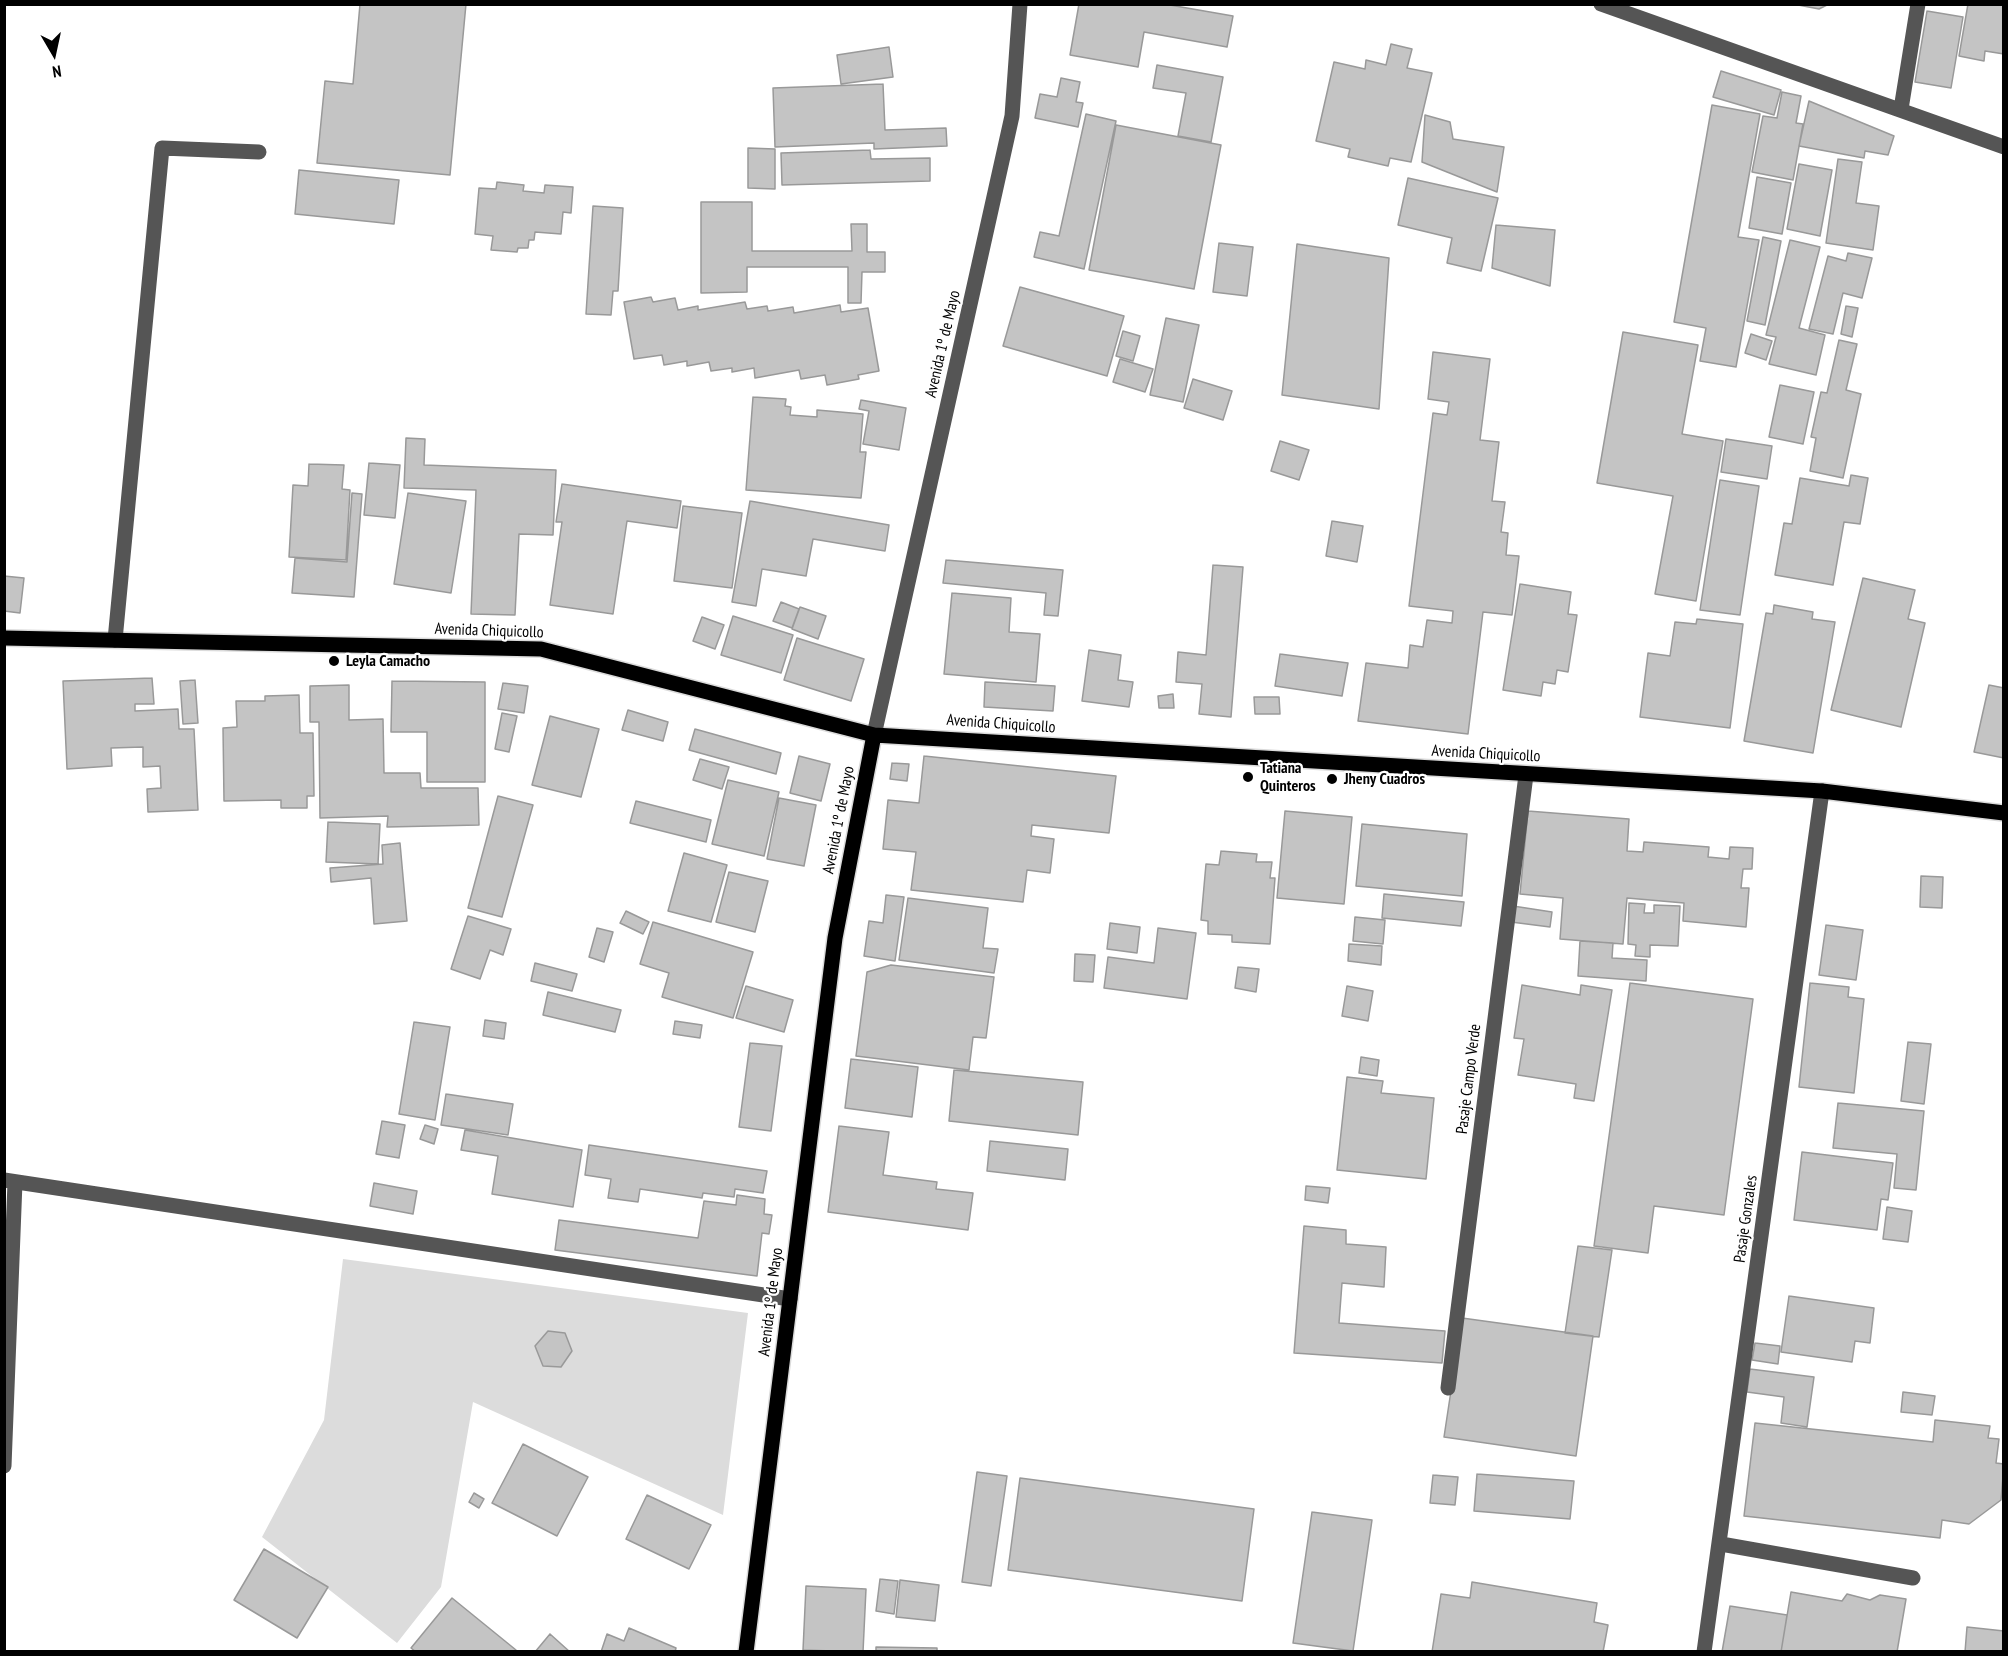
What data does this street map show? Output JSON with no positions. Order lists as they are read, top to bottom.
{
  "streets": {
    "main road": ["Avenida 1º de Mayo", "Avenida Chiquicollo"],
    "street": ["Pasaje Campo Verde", "Pasaje Gonzales"]
  },
  "crossings": [
    ["Avenida 1º de Mayo", "Avenida Chiquicollo"],
    ["Avenida Chiquicollo", "Pasaje Campo Verde"],
    ["Avenida Chiquicollo", "Pasaje Gonzales"]
  ],
  "places": ["Leyla Camacho", "Tatiana Quinteros", "Jheny Cuadros"],
  "north": "bottom"
}
